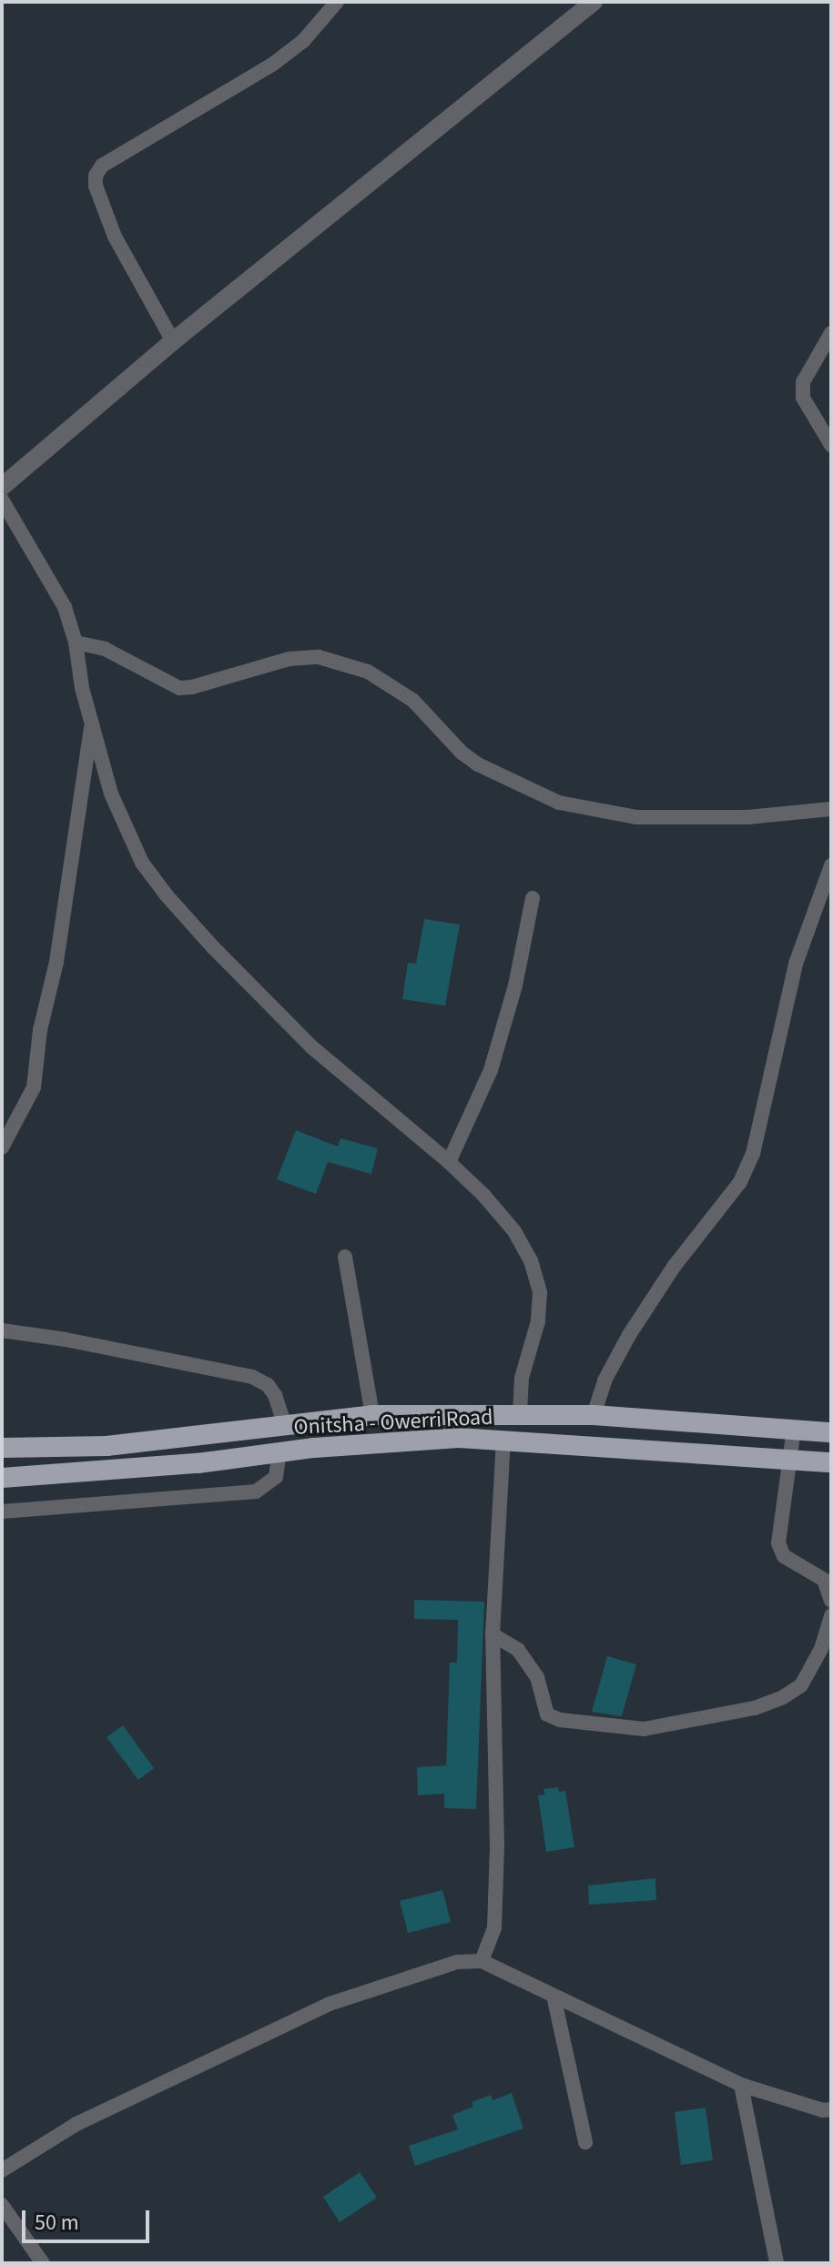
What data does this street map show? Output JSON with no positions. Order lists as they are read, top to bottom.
{
  "streets": {
    "highway": ["Onitsha - Owerri Road"]
  },
  "scale_bar": "50 m"
}
